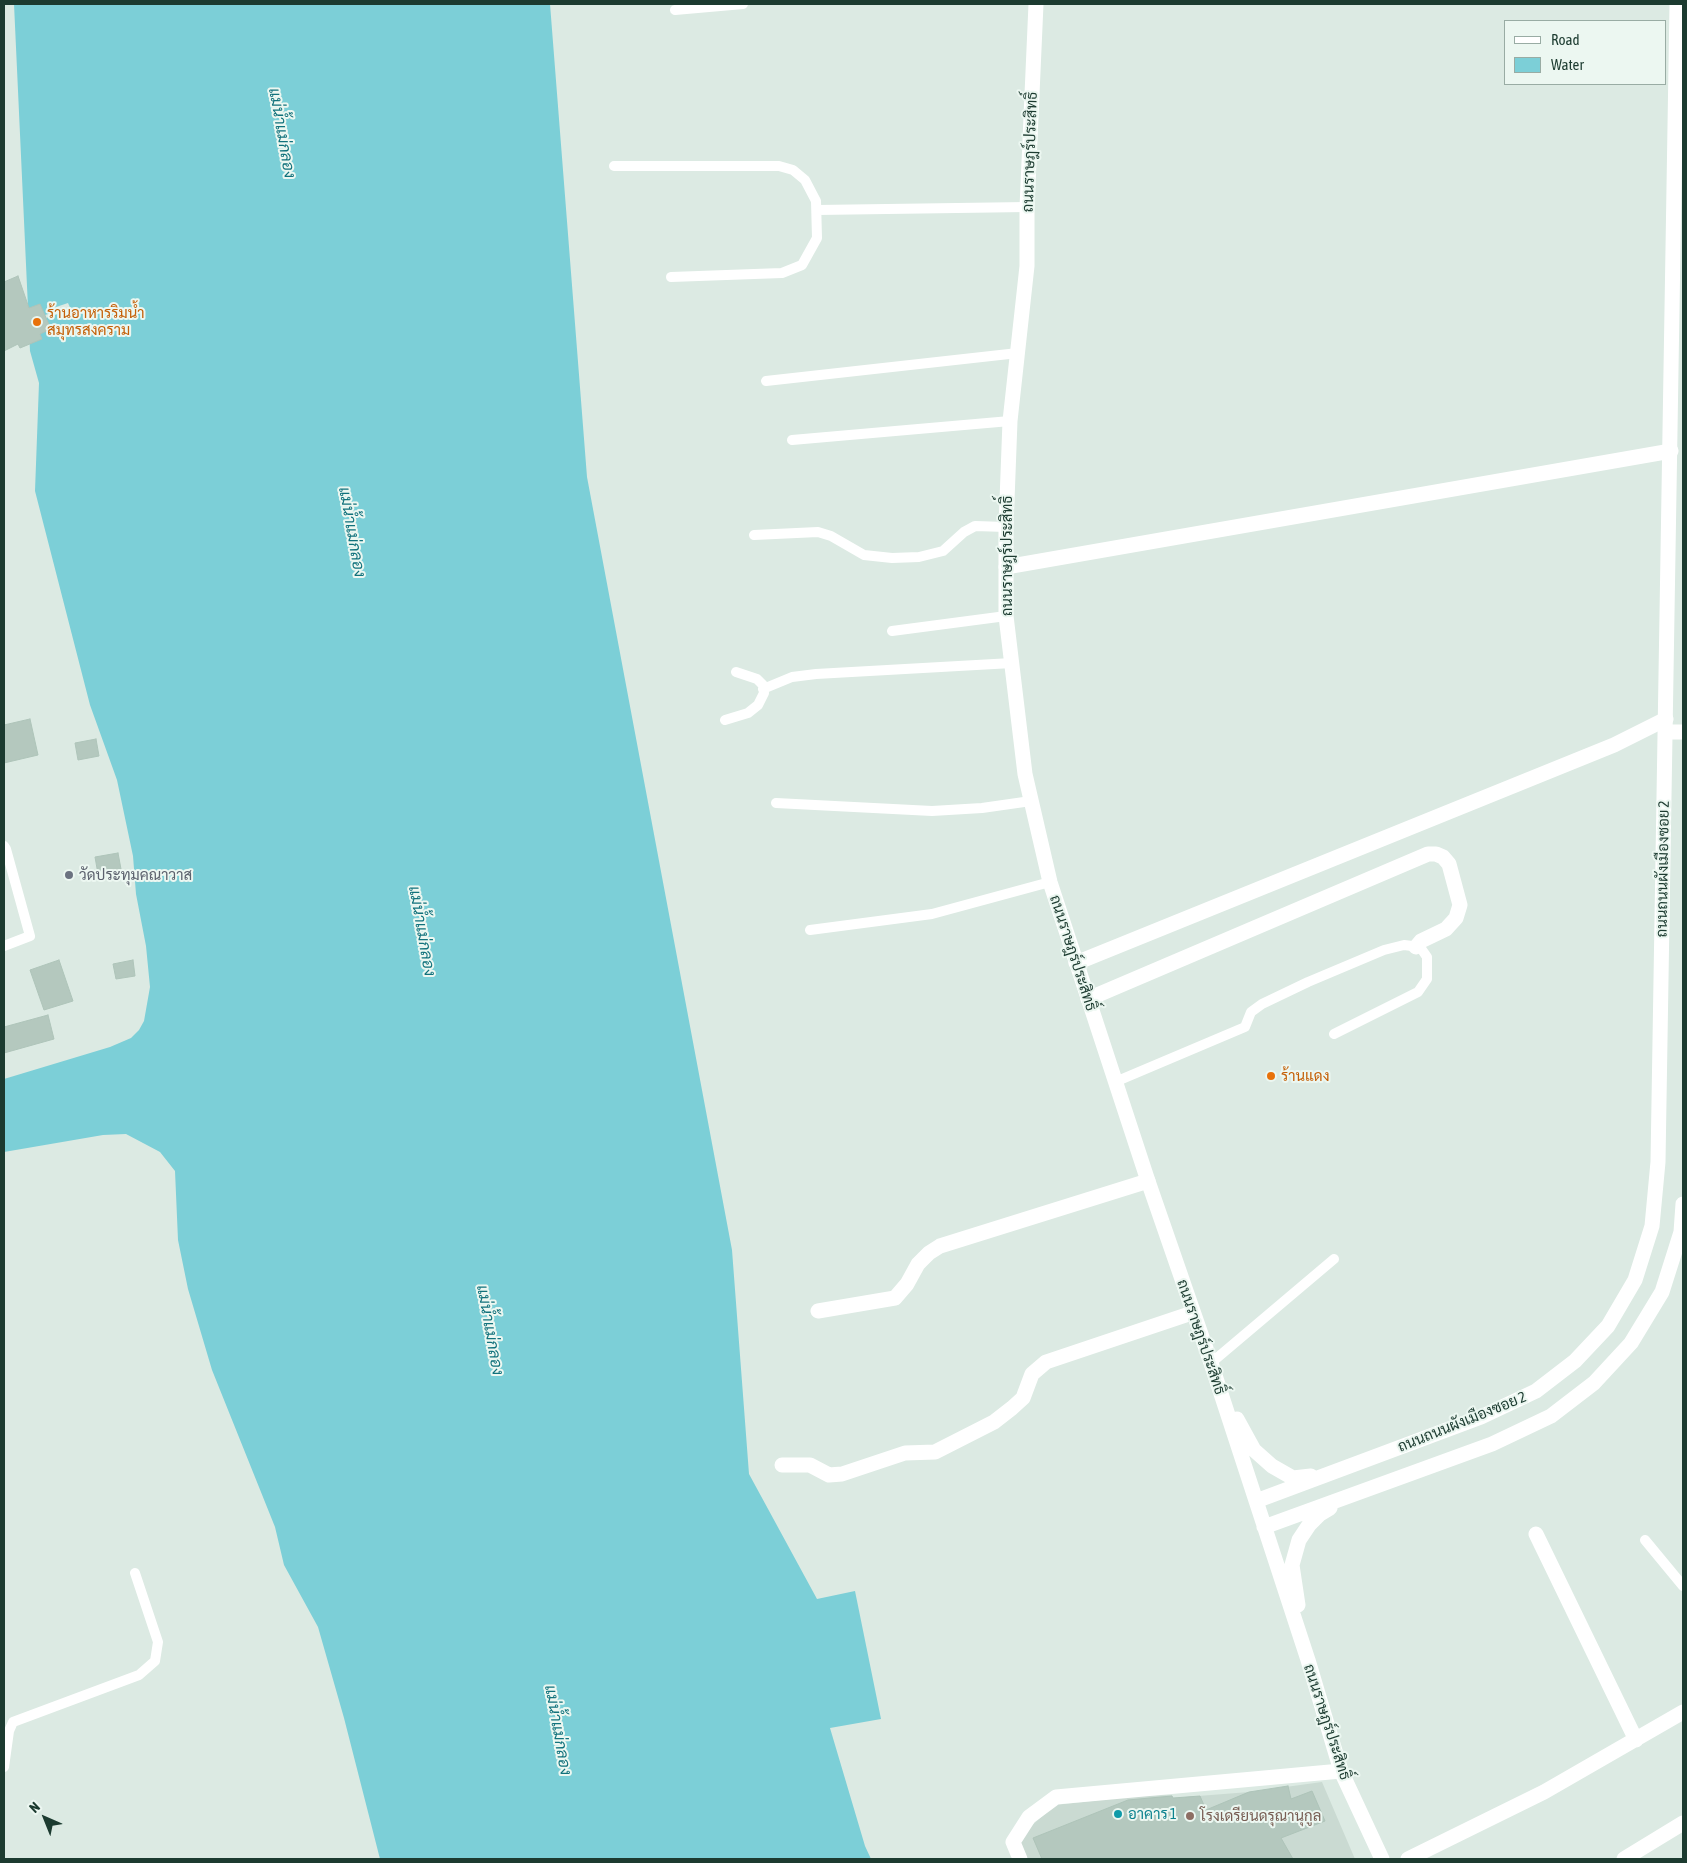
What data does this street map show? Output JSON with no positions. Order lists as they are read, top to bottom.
{
  "streets": {
    "street": ["ถนนราษฎร์ประสิทธิ์", "ถนนถนนผังเมืองซอย 2"]
  },
  "crossings": [
    ["ถนนราษฎร์ประสิทธิ์", "ถนนถนนผังเมืองซอย 2"]
  ],
  "water": ["แม่น้ำแม่กลอง"],
  "places": [
    "ร้านอาหารริมน้ำ สมุทรสงคราม",
    "วัดประทุมคณาวาส",
    "ร้านแดง",
    "อาคาร 1",
    "โรงเดรียนดรุณานุกูล"
  ],
  "legend": ["Road", "Water"],
  "north": "top left"
}
